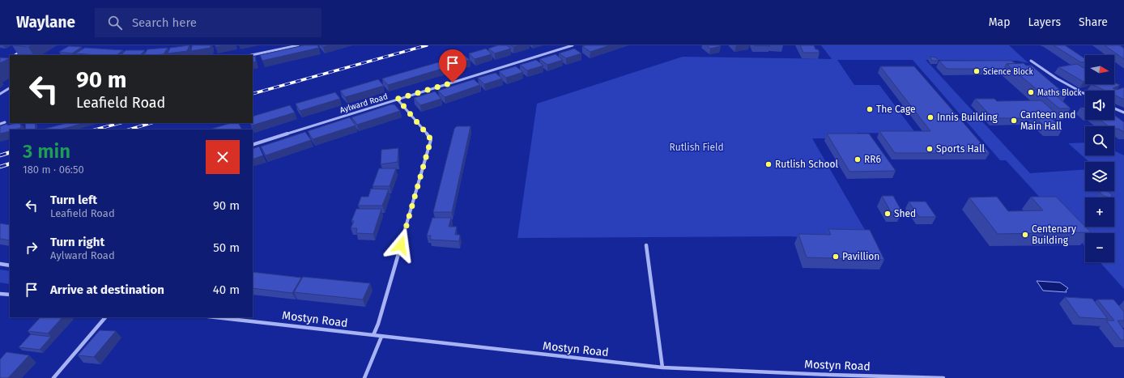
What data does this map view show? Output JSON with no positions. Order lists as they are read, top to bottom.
{
  "streets": {
    "street": ["Aylward Road", "Mostyn Road"]
  },
  "parks": ["Rutlish Field"],
  "places": [
    "Science Block",
    "Maths Block",
    "The Cage",
    "Innis Building",
    "Canteen and Main Hall",
    "Sports Hall",
    "RR6",
    "Rutlish School",
    "Shed",
    "Centenary Building",
    "Pavillion"
  ],
  "north": "right",
  "page": {
    "header": "Waylane",
    "search": "Search here",
    "nav": ["Map", "Layers", "Share"],
    "map_buttons": ["+", "−"],
    "turn": ["90 m", "Leafield Road"],
    "heading": ["3 min", "180 m · 06:50"],
    "list": [
      {
        "name": "Turn left",
        "note": "Leafield Road",
        "value": "90 m"
      },
      {
        "name": "Turn right",
        "note": "Aylward Road",
        "value": "50 m"
      },
      {
        "name": "Arrive at destination",
        "value": "40 m"
      }
    ]
  }
}
